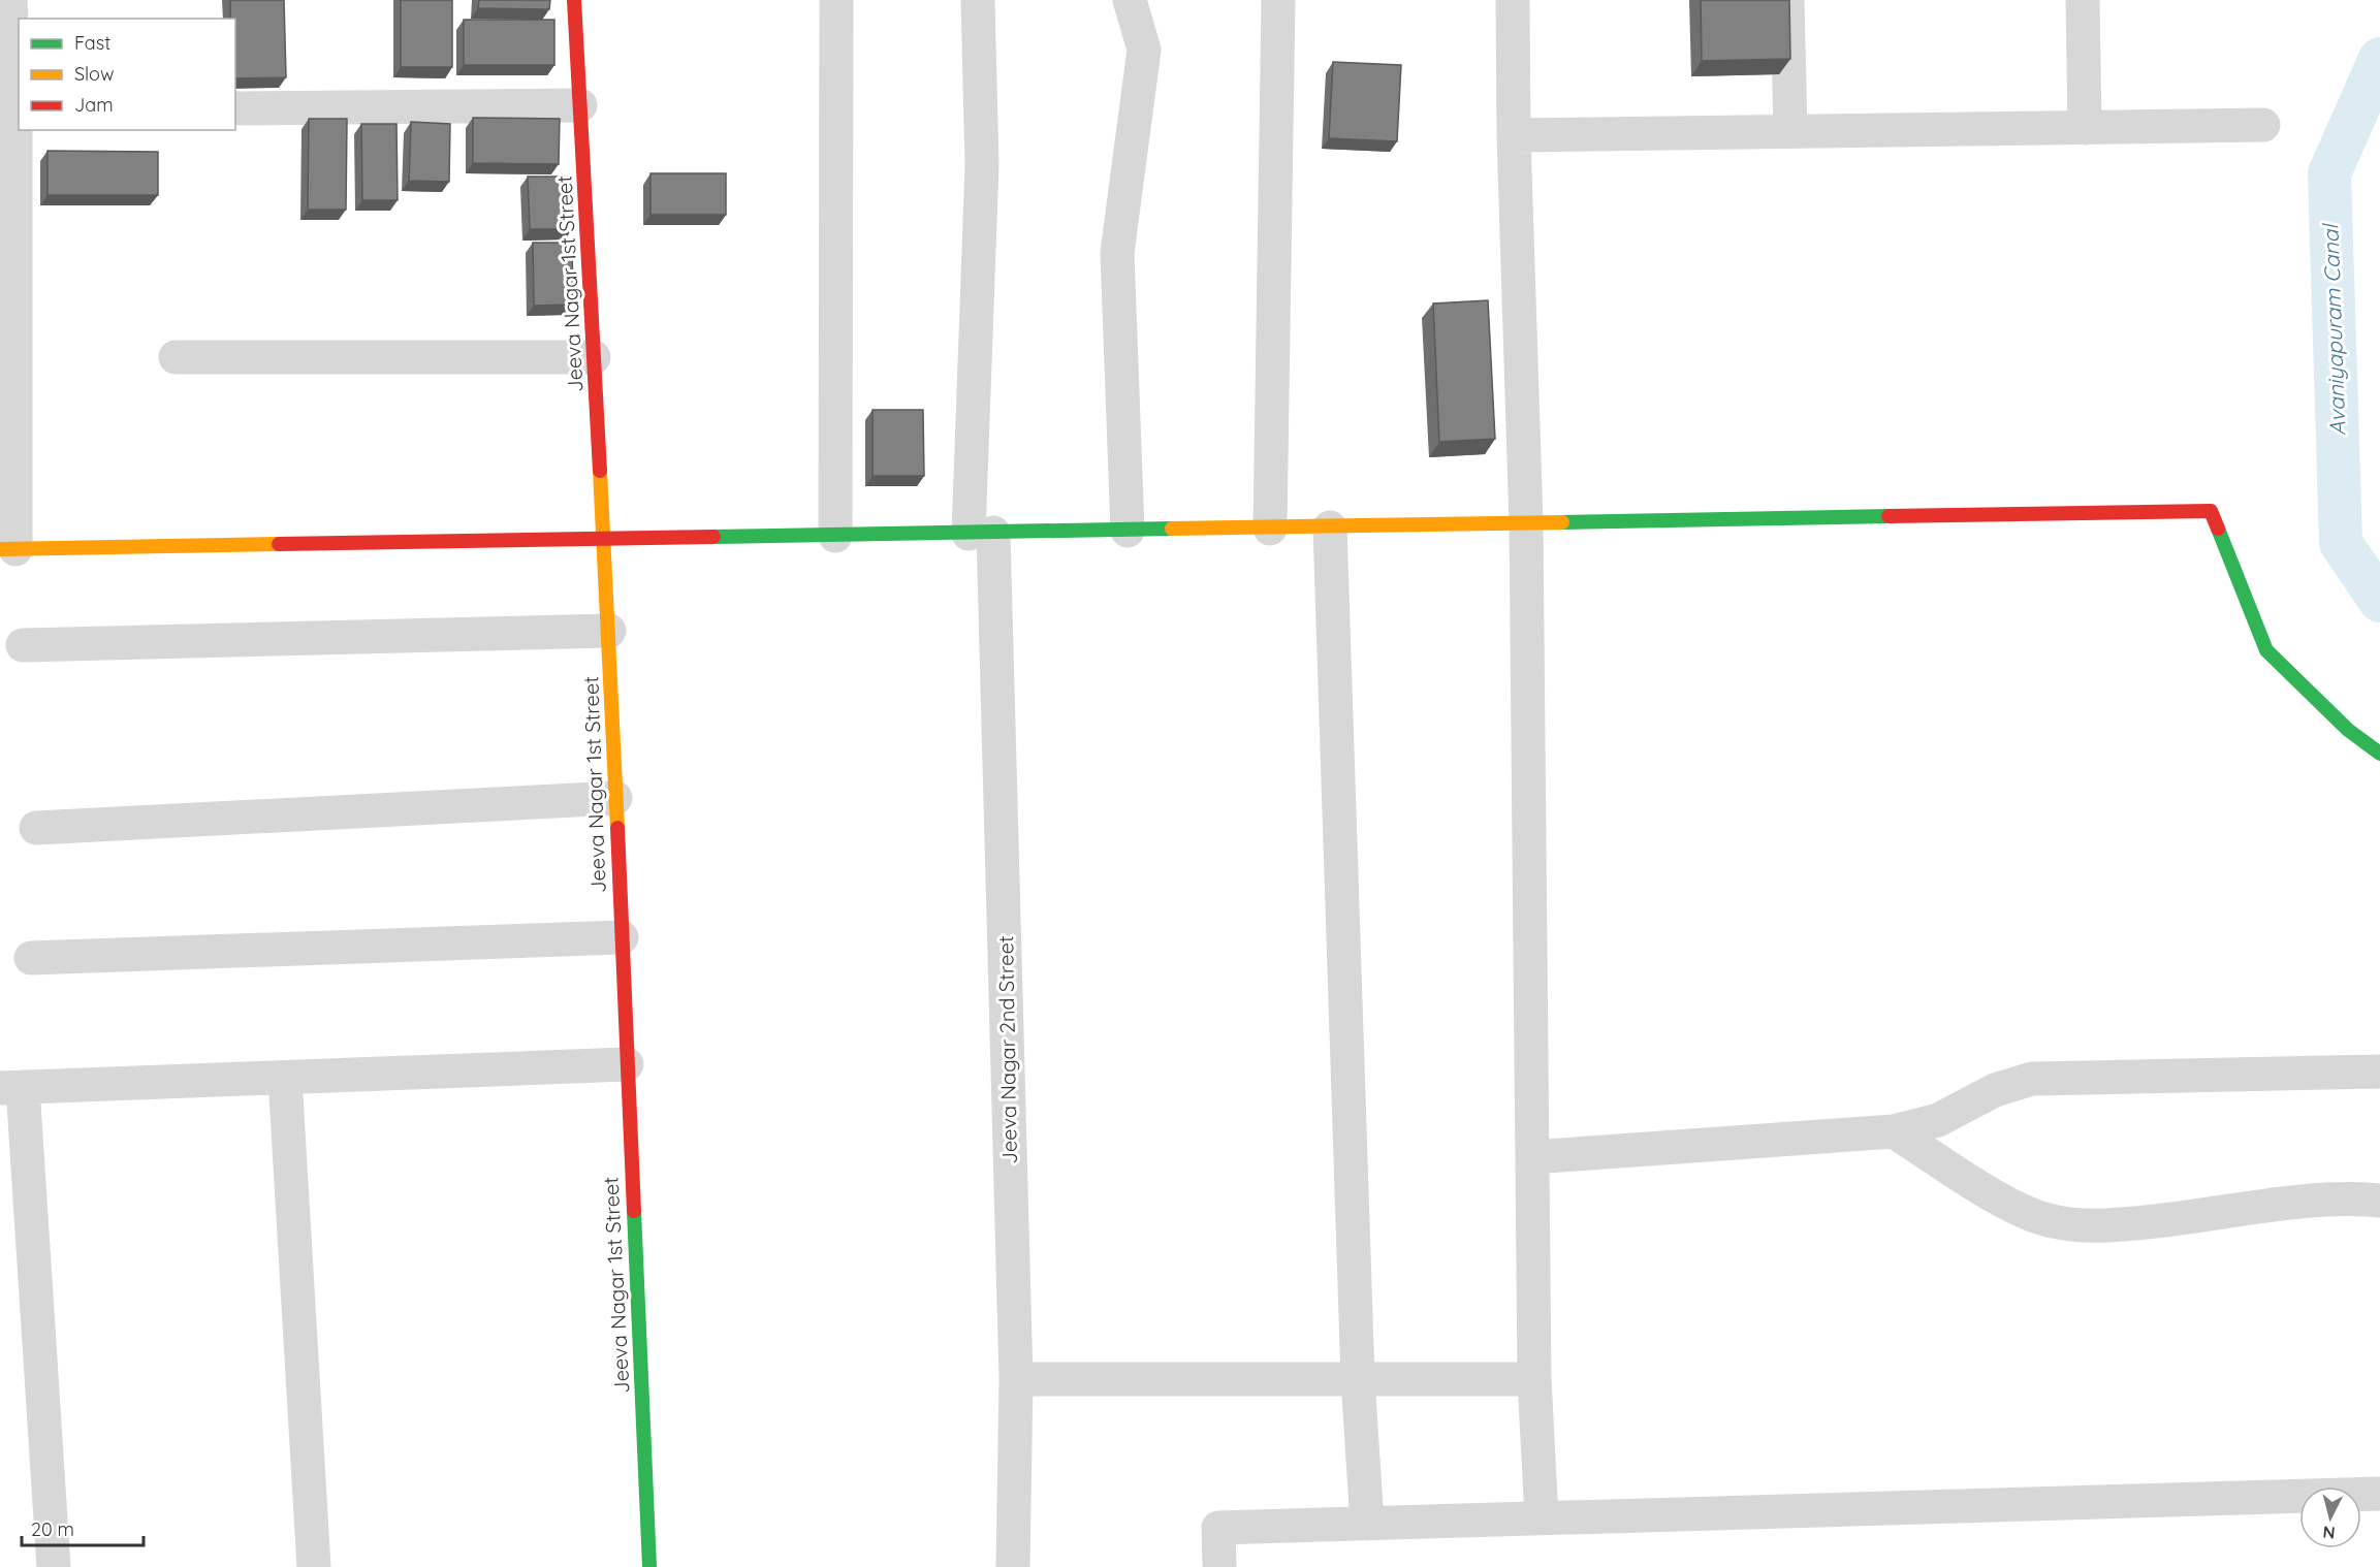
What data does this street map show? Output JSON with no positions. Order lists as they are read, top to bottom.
{
  "streets": {
    "street": ["Jeeva Nagar 1st Street", "Jeeva Nagar 2nd Street"]
  },
  "water": ["Avaniyapuram Canal"],
  "legend": ["Fast", "Slow", "Jam"],
  "scale_bar": "20 m",
  "north": "bottom"
}
